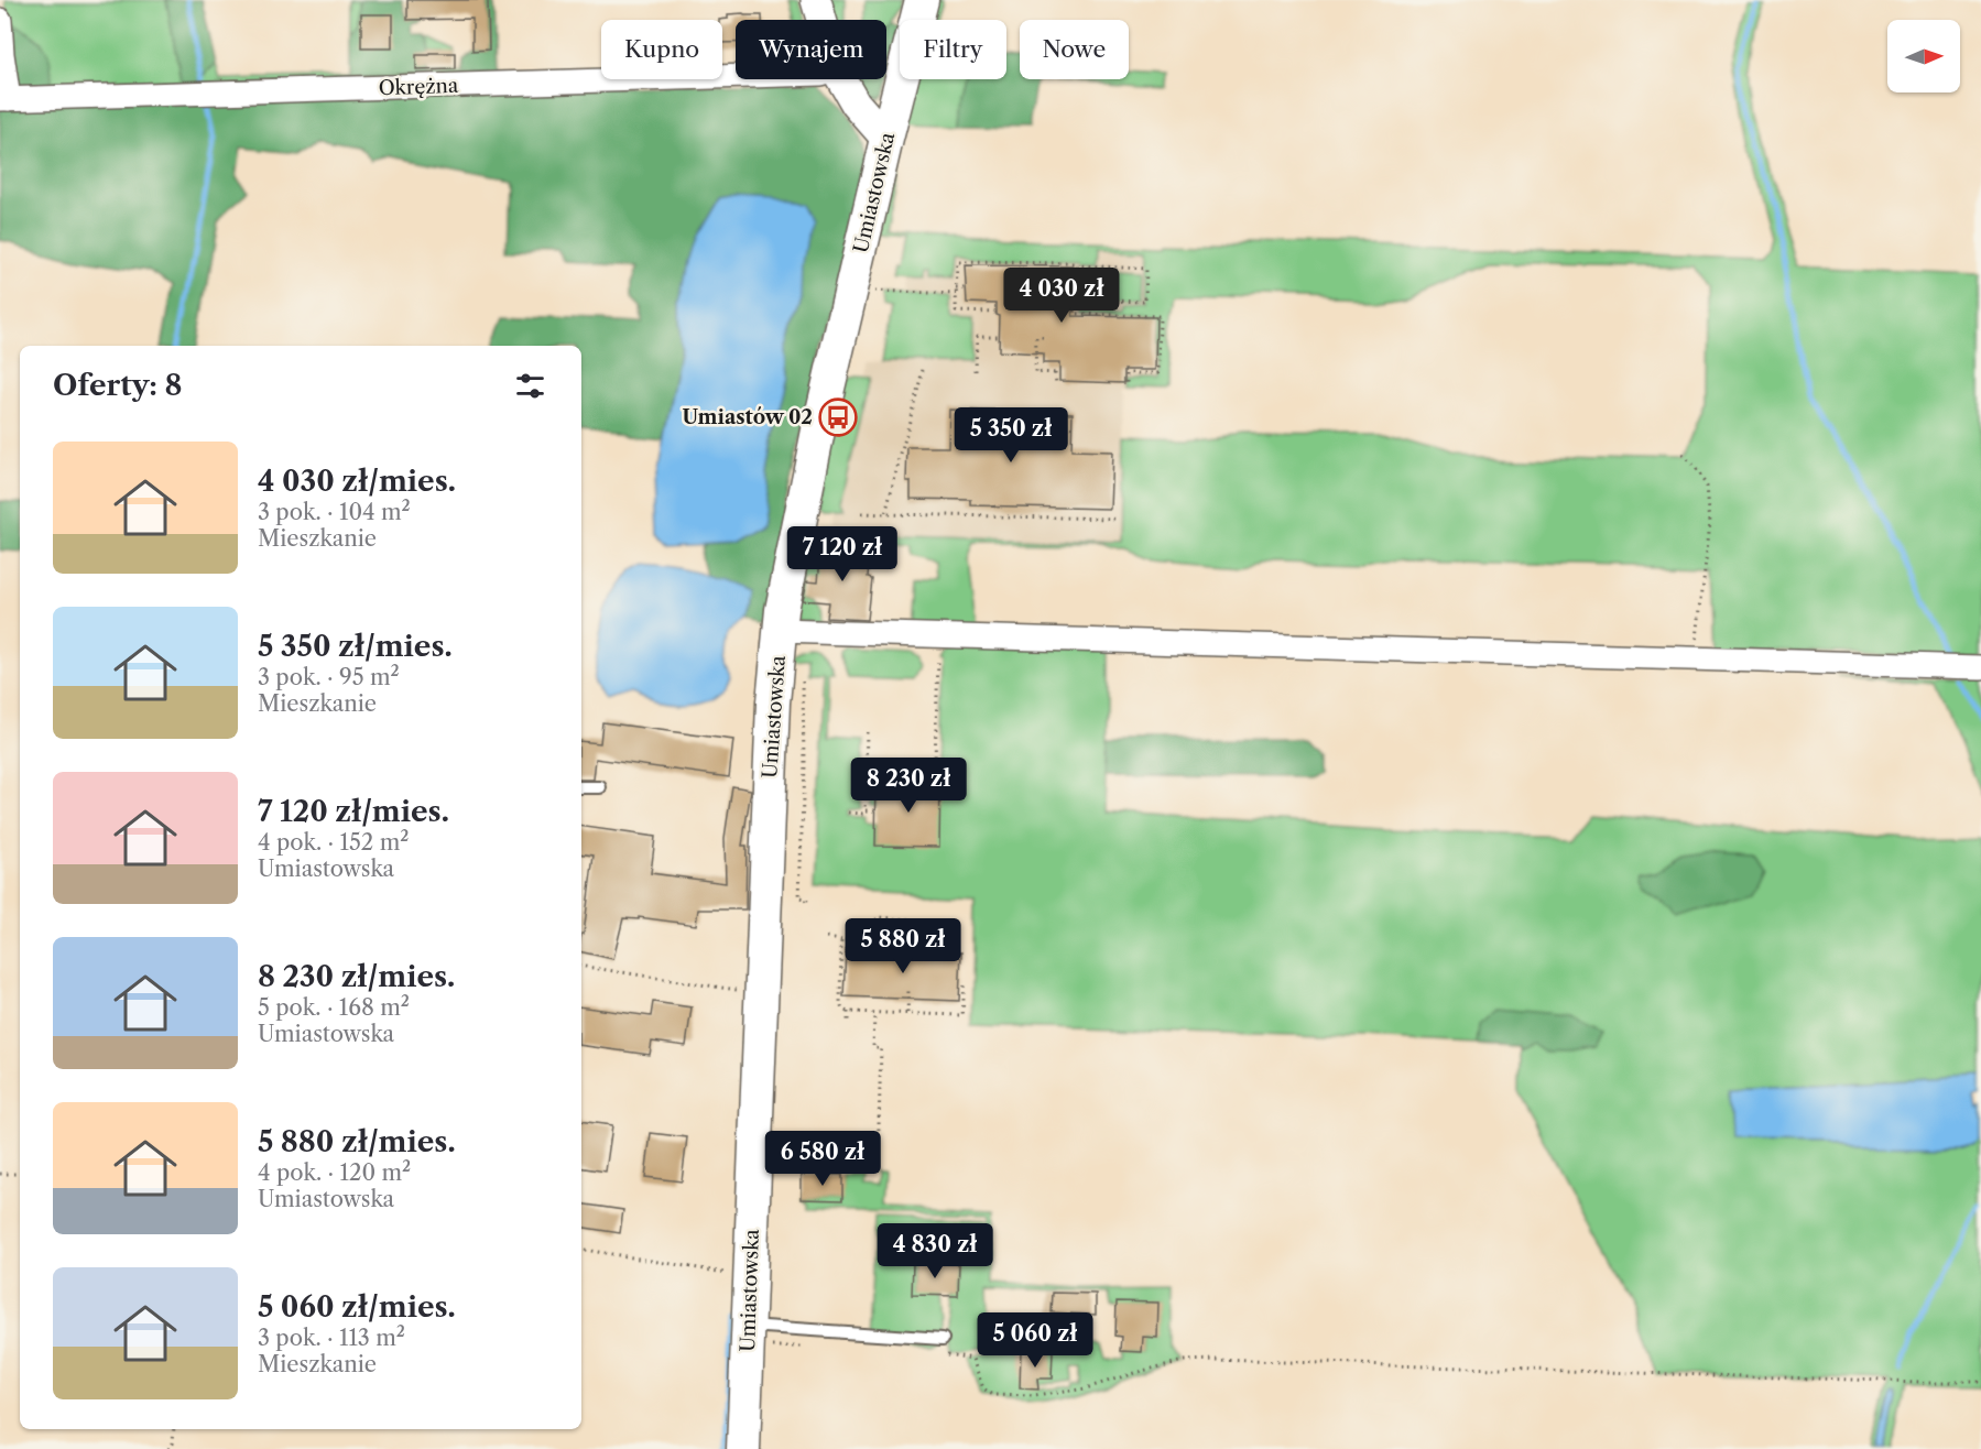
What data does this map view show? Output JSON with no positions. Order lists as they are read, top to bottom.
{
  "streets": {
    "main road": ["Umiastowska"],
    "street": ["Okrężna"]
  },
  "places": {
    "bus stop": ["Umiastów 02"]
  },
  "north": "right",
  "page": {
    "chip": [
      "Kupno",
      "Wynajem",
      "Filtry",
      "Nowe"
    ],
    "price": [
      "4 030 zł",
      "5 350 zł",
      "7 120 zł",
      "8 230 zł",
      "5 880 zł",
      "6 580 zł",
      "4 830 zł",
      "5 060 zł"
    ],
    "heading": "Oferty: 8",
    "list": [
      {
        "name": "4 030 zł/mies.",
        "note": "3 pok. · 104 m² · Mieszkanie"
      },
      {
        "name": "5 350 zł/mies.",
        "note": "3 pok. · 95 m² · Mieszkanie"
      },
      {
        "name": "7 120 zł/mies.",
        "note": "4 pok. · 152 m² · Umiastowska"
      },
      {
        "name": "8 230 zł/mies.",
        "note": "5 pok. · 168 m² · Umiastowska"
      },
      {
        "name": "5 880 zł/mies.",
        "note": "4 pok. · 120 m² · Umiastowska"
      },
      {
        "name": "5 060 zł/mies.",
        "note": "3 pok. · 113 m² · Mieszkanie"
      }
    ]
  }
}
